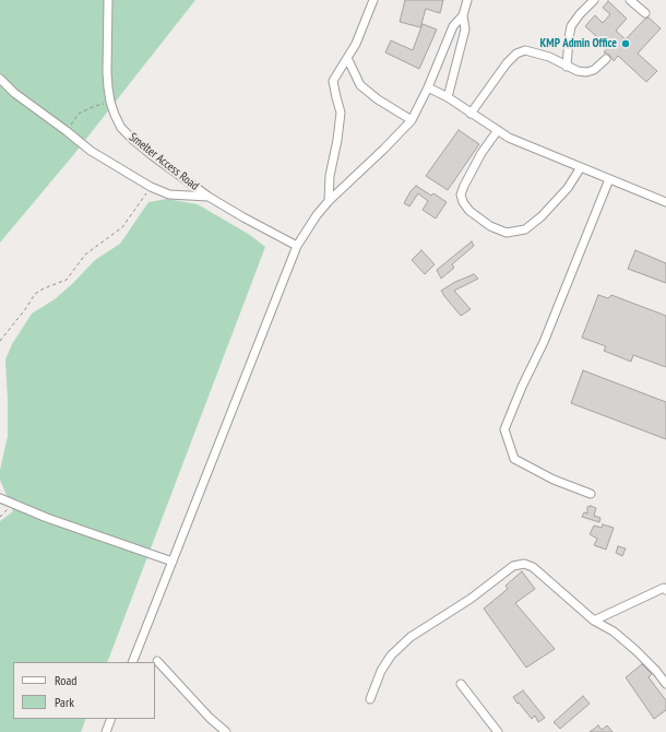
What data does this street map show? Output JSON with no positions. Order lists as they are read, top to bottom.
{
  "streets": {
    "lane": ["Smelter Access Road"]
  },
  "places": ["KMP Admin Office"],
  "legend": ["Road", "Park"]
}
